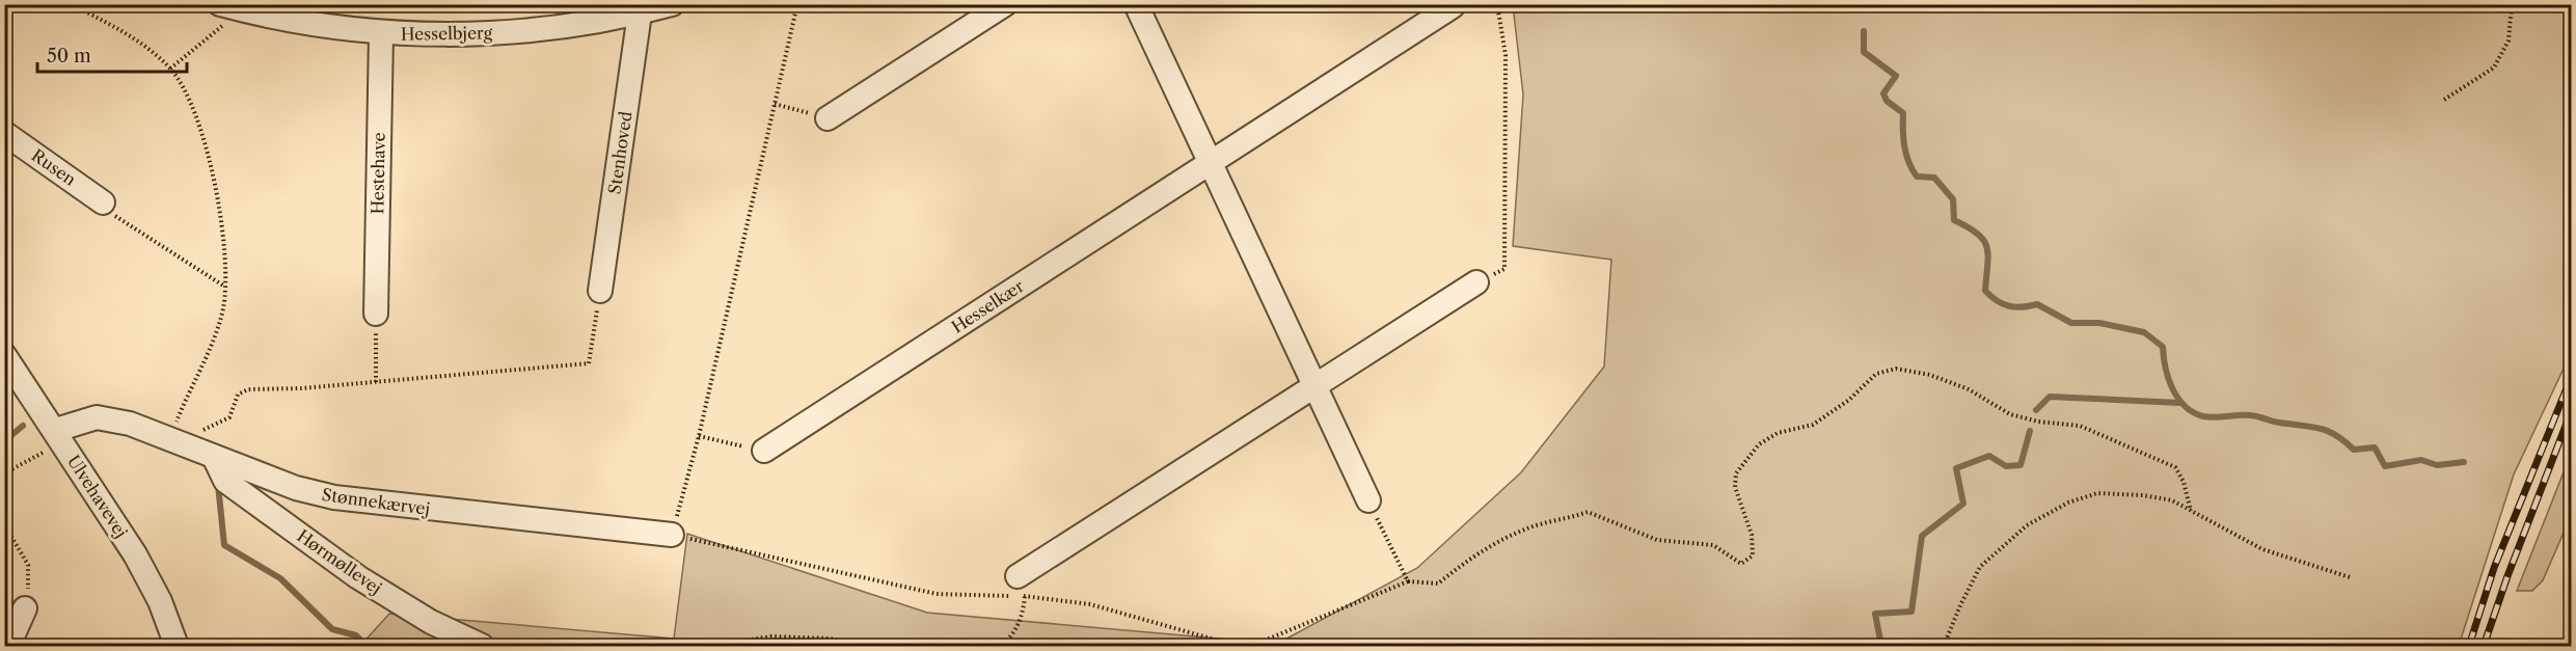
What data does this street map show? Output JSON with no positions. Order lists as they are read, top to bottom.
{
  "streets": {
    "street": [
      "Hesselbjerg",
      "Stenhoved",
      "Rusen",
      "Hestehave",
      "Hesselkær",
      "Ulvehavevej",
      "Stønnekærvej",
      "Hørmøllevej"
    ]
  },
  "crossings": [
    ["Hesselbjerg", "Stenhoved"],
    ["Hesselbjerg", "Hestehave"],
    ["Ulvehavevej", "Stønnekærvej"],
    ["Stønnekærvej", "Hørmøllevej"]
  ],
  "scale_bar": "50 m"
}
